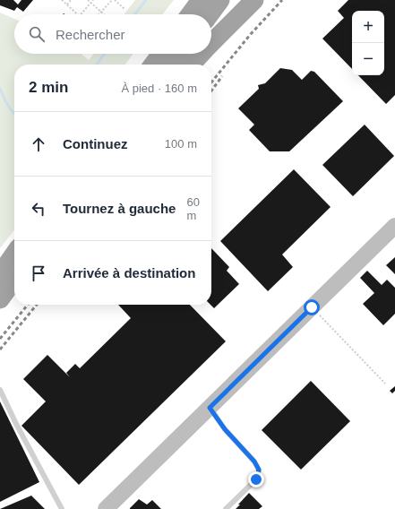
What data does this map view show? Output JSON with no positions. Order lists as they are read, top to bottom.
{
  "page": {
    "map_buttons": ["+", "−"],
    "search": "Rechercher",
    "heading": ["2 min", "À pied · 160 m"],
    "list": [
      ["Continuez", "100 m"],
      ["Tournez à gauche", "60 m"],
      "Arrivée à destination"
    ]
  }
}
